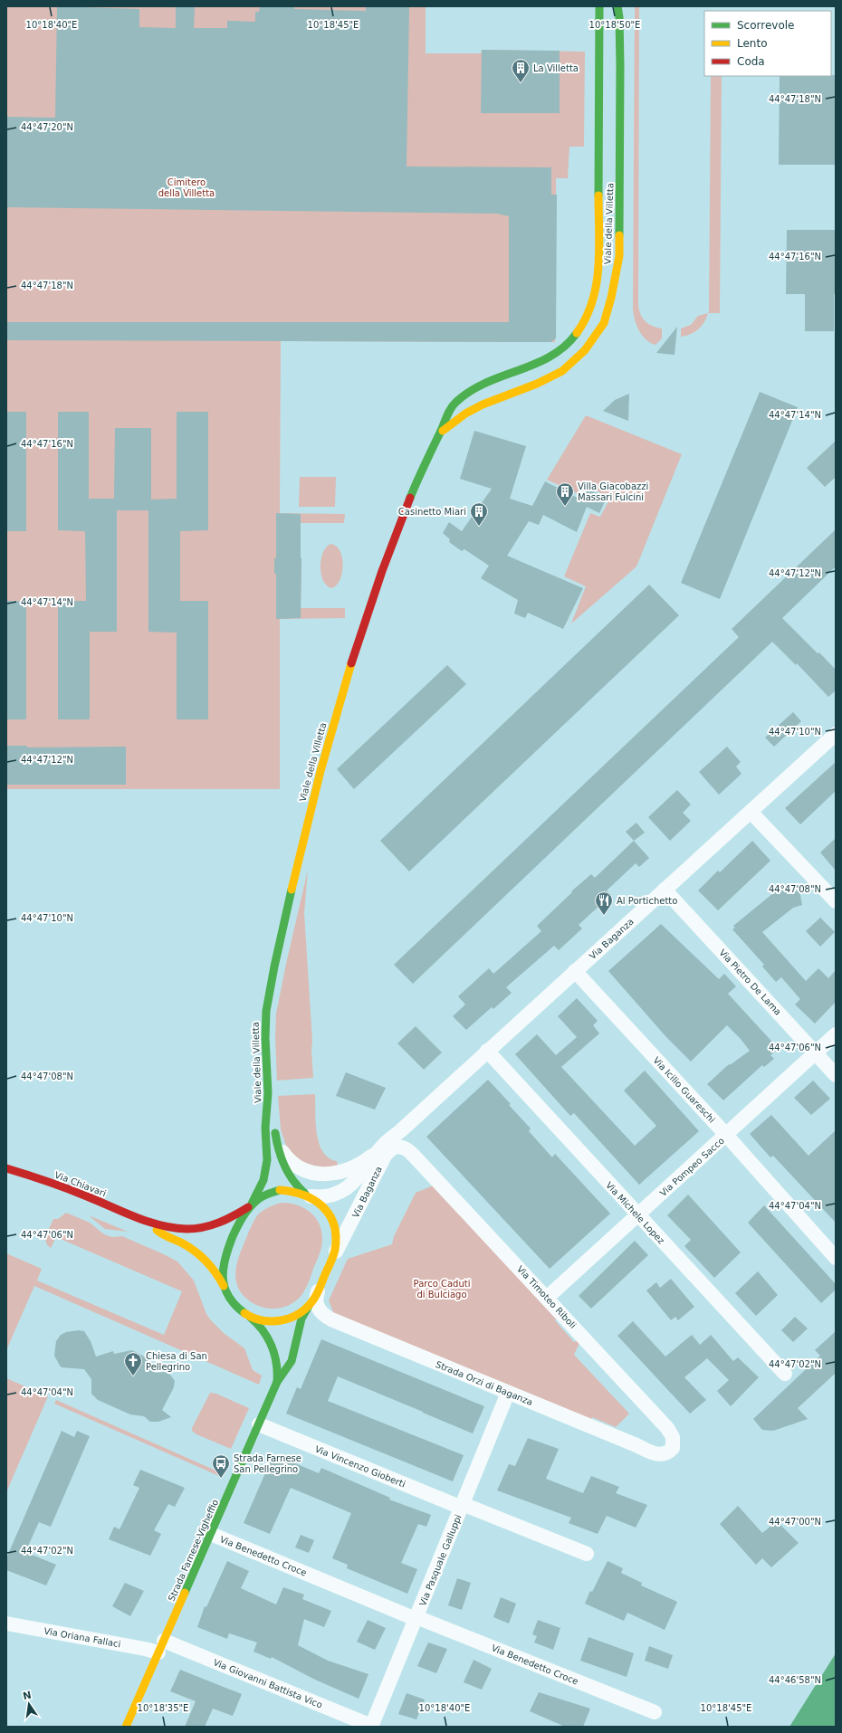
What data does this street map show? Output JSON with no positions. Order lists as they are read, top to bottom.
{
  "streets": {
    "street": [
      "Viale della Villetta",
      "Via Baganza",
      "Via Pietro De Lama",
      "Via Icilio Guareschi",
      "Via Pompeo Sacco",
      "Via Chiavari",
      "Via Michele Lopez",
      "Via Timoteo Riboli",
      "Strada Orzi di Baganza",
      "Via Vincenzo Gioberti",
      "Strada Farnese-Vigheffio",
      "Via Benedetto Croce",
      "Via Pasquale Galluppi",
      "Via Oriana Fallaci",
      "Via Giovanni Battista Vico"
    ]
  },
  "crossings": [
    ["Viale della Villetta", "Via Baganza"],
    ["Viale della Villetta", "Via Chiavari"],
    ["Viale della Villetta", "Strada Orzi di Baganza"],
    ["Viale della Villetta", "Strada Farnese-Vigheffio"],
    ["Via Baganza", "Via Pietro De Lama"],
    ["Via Baganza", "Via Icilio Guareschi"],
    ["Via Baganza", "Via Chiavari"],
    ["Via Baganza", "Via Michele Lopez"],
    ["Via Baganza", "Via Timoteo Riboli"],
    ["Via Baganza", "Strada Orzi di Baganza"],
    ["Via Baganza", "Strada Farnese-Vigheffio"],
    ["Via Pietro De Lama", "Via Pompeo Sacco"],
    ["Via Icilio Guareschi", "Via Pompeo Sacco"],
    ["Via Pompeo Sacco", "Via Michele Lopez"],
    ["Via Pompeo Sacco", "Via Timoteo Riboli"],
    ["Via Chiavari", "Strada Orzi di Baganza"],
    ["Via Chiavari", "Strada Farnese-Vigheffio"],
    ["Via Timoteo Riboli", "Strada Orzi di Baganza"],
    ["Strada Orzi di Baganza", "Strada Farnese-Vigheffio"],
    ["Strada Orzi di Baganza", "Via Pasquale Galluppi"],
    ["Via Vincenzo Gioberti", "Strada Farnese-Vigheffio"],
    ["Via Vincenzo Gioberti", "Via Pasquale Galluppi"],
    ["Strada Farnese-Vigheffio", "Via Benedetto Croce"],
    ["Strada Farnese-Vigheffio", "Via Oriana Fallaci"],
    ["Strada Farnese-Vigheffio", "Via Giovanni Battista Vico"],
    ["Via Benedetto Croce", "Via Pasquale Galluppi"],
    ["Via Pasquale Galluppi", "Via Giovanni Battista Vico"],
    ["Via Oriana Fallaci", "Via Giovanni Battista Vico"]
  ],
  "parks": ["Cimitero della Villetta", "Parco Caduti di Bulciago"],
  "places": {
    "building": ["La Villetta", "Villa Giacobazzi Massari Fulcini", "Casinetto Miari"],
    "restaurant": ["Al Portichetto"],
    "church": ["Chiesa di San Pellegrino"],
    "bus stop": ["Strada Farnese San Pellegrino"]
  },
  "legend": ["Scorrevole", "Lento", "Coda"],
  "north": "top",
  "coordinates": [
    "10°18'40\"E",
    "10°18'45\"E",
    "10°18'50\"E",
    "44°47'18\"N",
    "44°47'20\"N",
    "44°47'16\"N",
    "44°47'14\"N",
    "44°47'12\"N",
    "44°47'10\"N",
    "44°47'08\"N",
    "44°47'06\"N",
    "44°47'04\"N",
    "44°47'02\"N",
    "44°47'00\"N",
    "44°46'58\"N",
    "10°18'35\"E"
  ]
}
